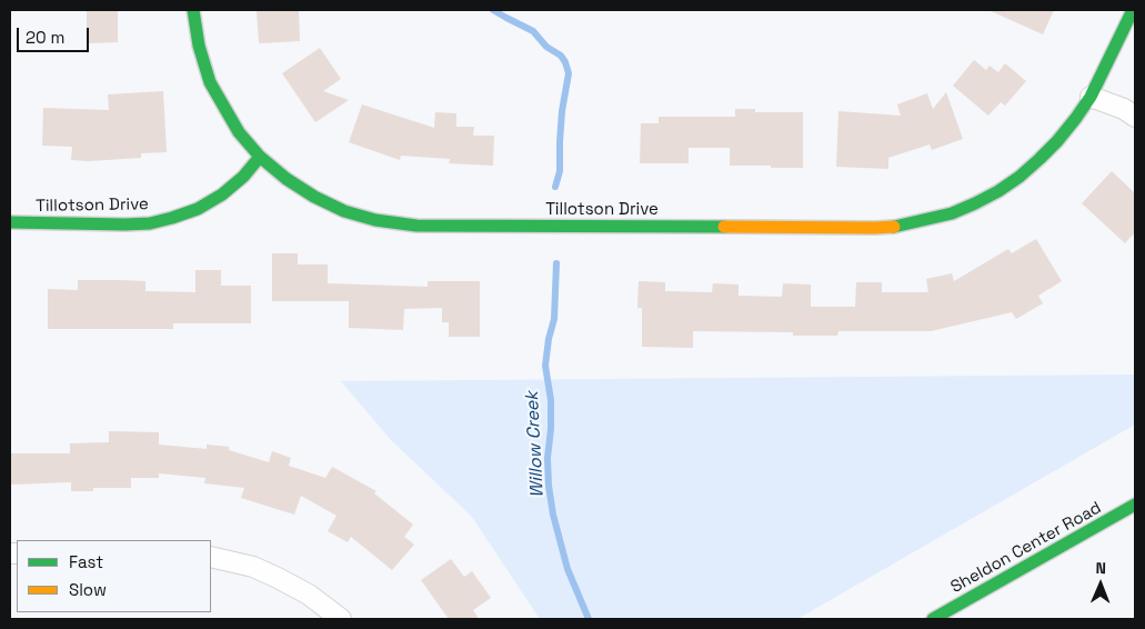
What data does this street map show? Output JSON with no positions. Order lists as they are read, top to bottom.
{
  "streets": {
    "street": ["Tillotson Drive", "Sheldon Center Road"]
  },
  "water": ["Willow Creek"],
  "legend": ["Fast", "Slow"],
  "scale_bar": "20 m",
  "north": "top"
}
